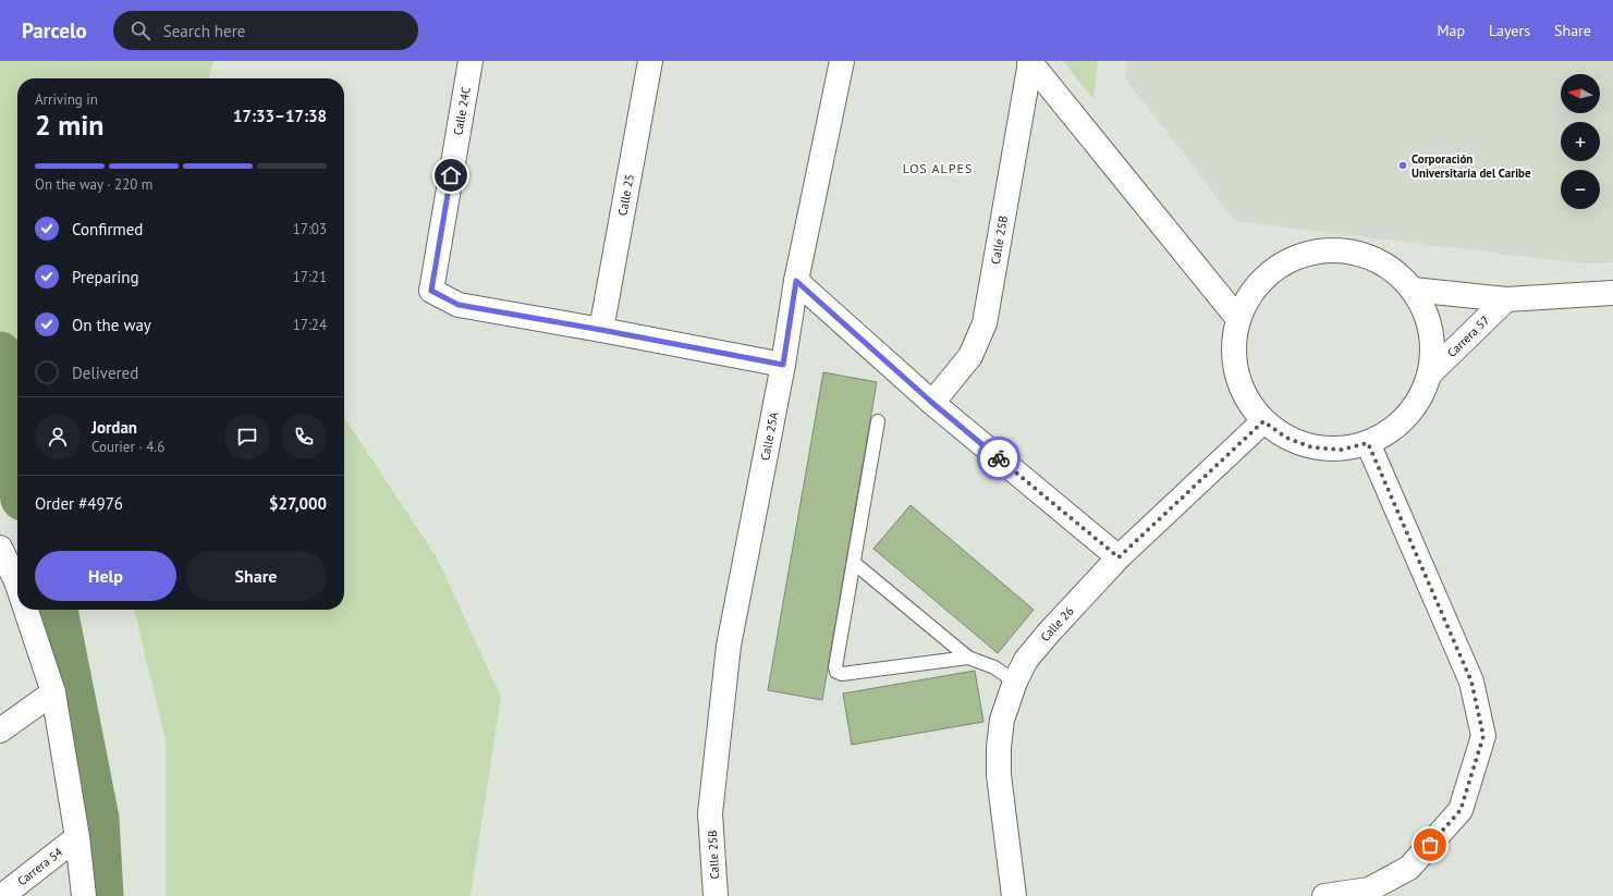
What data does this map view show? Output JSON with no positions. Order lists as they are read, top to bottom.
{
  "streets": {
    "street": [
      "Calle 24C",
      "Calle 25",
      "Calle 25B",
      "Carrera 57",
      "Calle 25A",
      "Calle 26",
      "Carrera 54"
    ]
  },
  "crossings": [
    ["Calle 24C", "Calle 25"],
    ["Calle 25B", "Calle 25A"]
  ],
  "districts": ["LOS ALPES"],
  "places": ["Corporación Universitaria del Caribe"],
  "north": "left",
  "page": {
    "header": "Parcelo",
    "search": "Search here",
    "nav": ["Map", "Layers", "Share"],
    "map_buttons": ["+", "−"],
    "heading": ["2 min", "Arriving in", "17:33–17:38"],
    "panel": [
      "Jordan",
      "Courier · 4.6",
      "Order #4976",
      "$27,000"
    ],
    "bar": "On the way · 220 m",
    "list": [
      ["Confirmed", "17:03"],
      ["Preparing", "17:21"],
      ["On the way", "17:24"],
      "Delivered"
    ],
    "buttons": ["Help", "Share"]
  }
}
